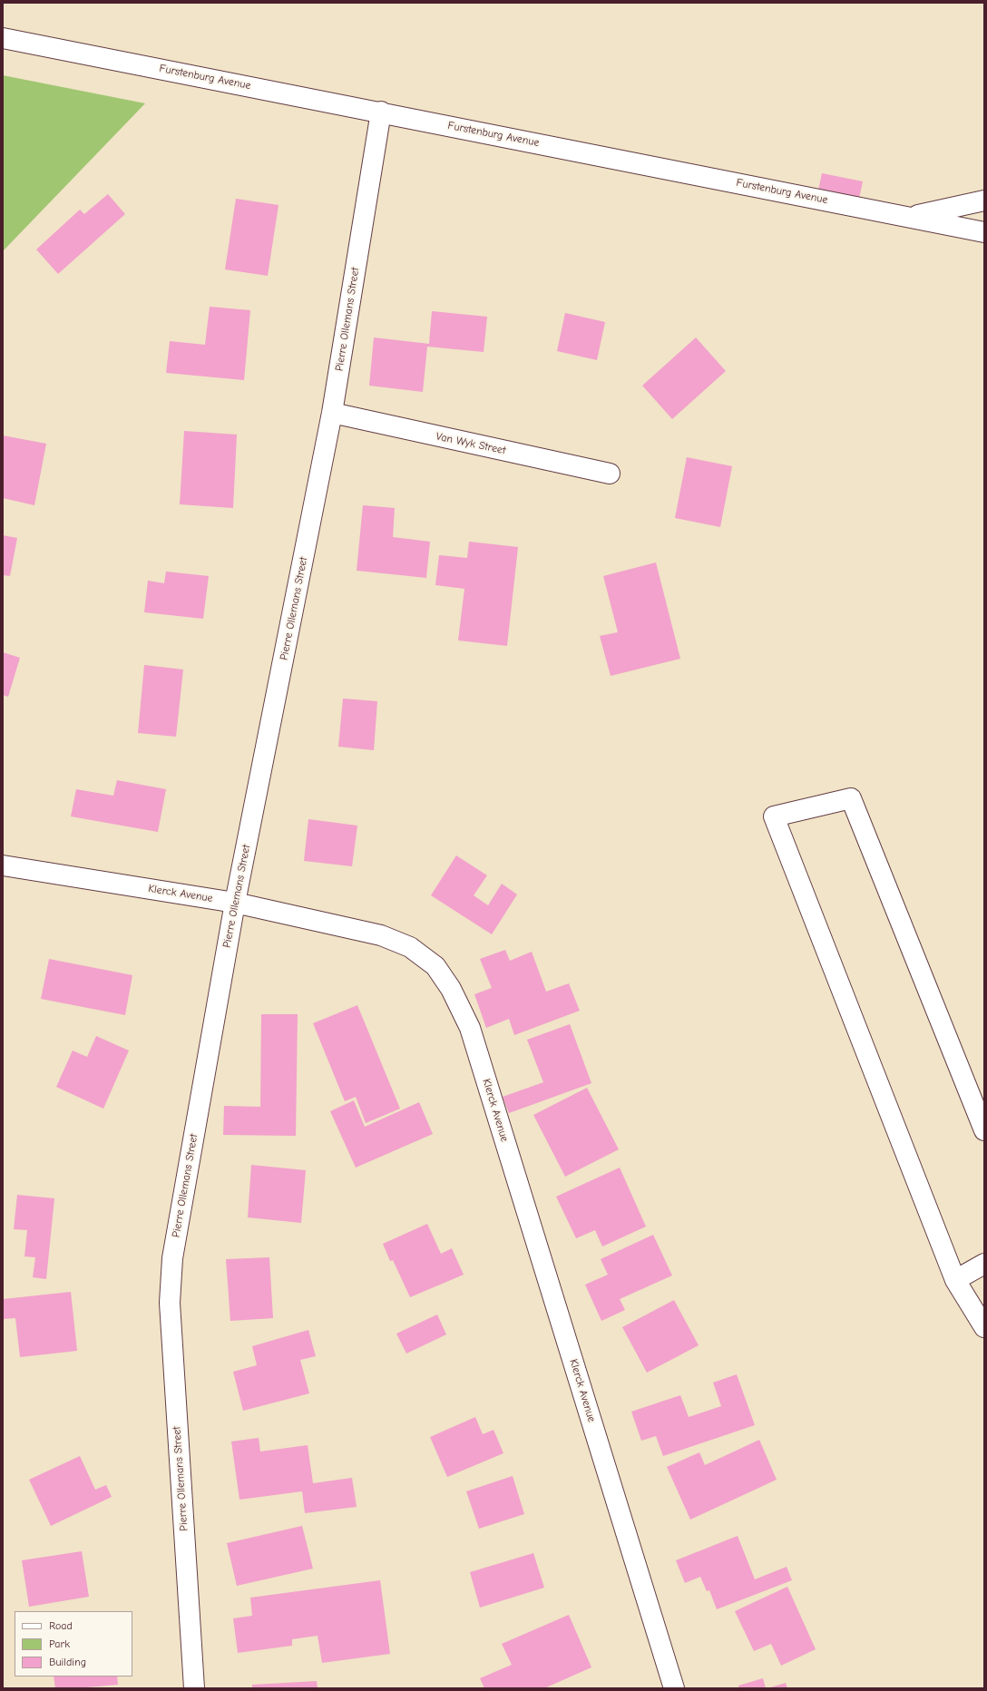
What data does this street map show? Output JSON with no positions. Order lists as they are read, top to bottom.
{
  "streets": {
    "street": [
      "Furstenburg Avenue",
      "Pierre Ollemans Street",
      "Van Wyk Street",
      "Klerck Avenue"
    ]
  },
  "crossings": [
    ["Furstenburg Avenue", "Pierre Ollemans Street"],
    ["Pierre Ollemans Street", "Van Wyk Street"],
    ["Pierre Ollemans Street", "Klerck Avenue"]
  ],
  "legend": ["Road", "Park", "Building"]
}
